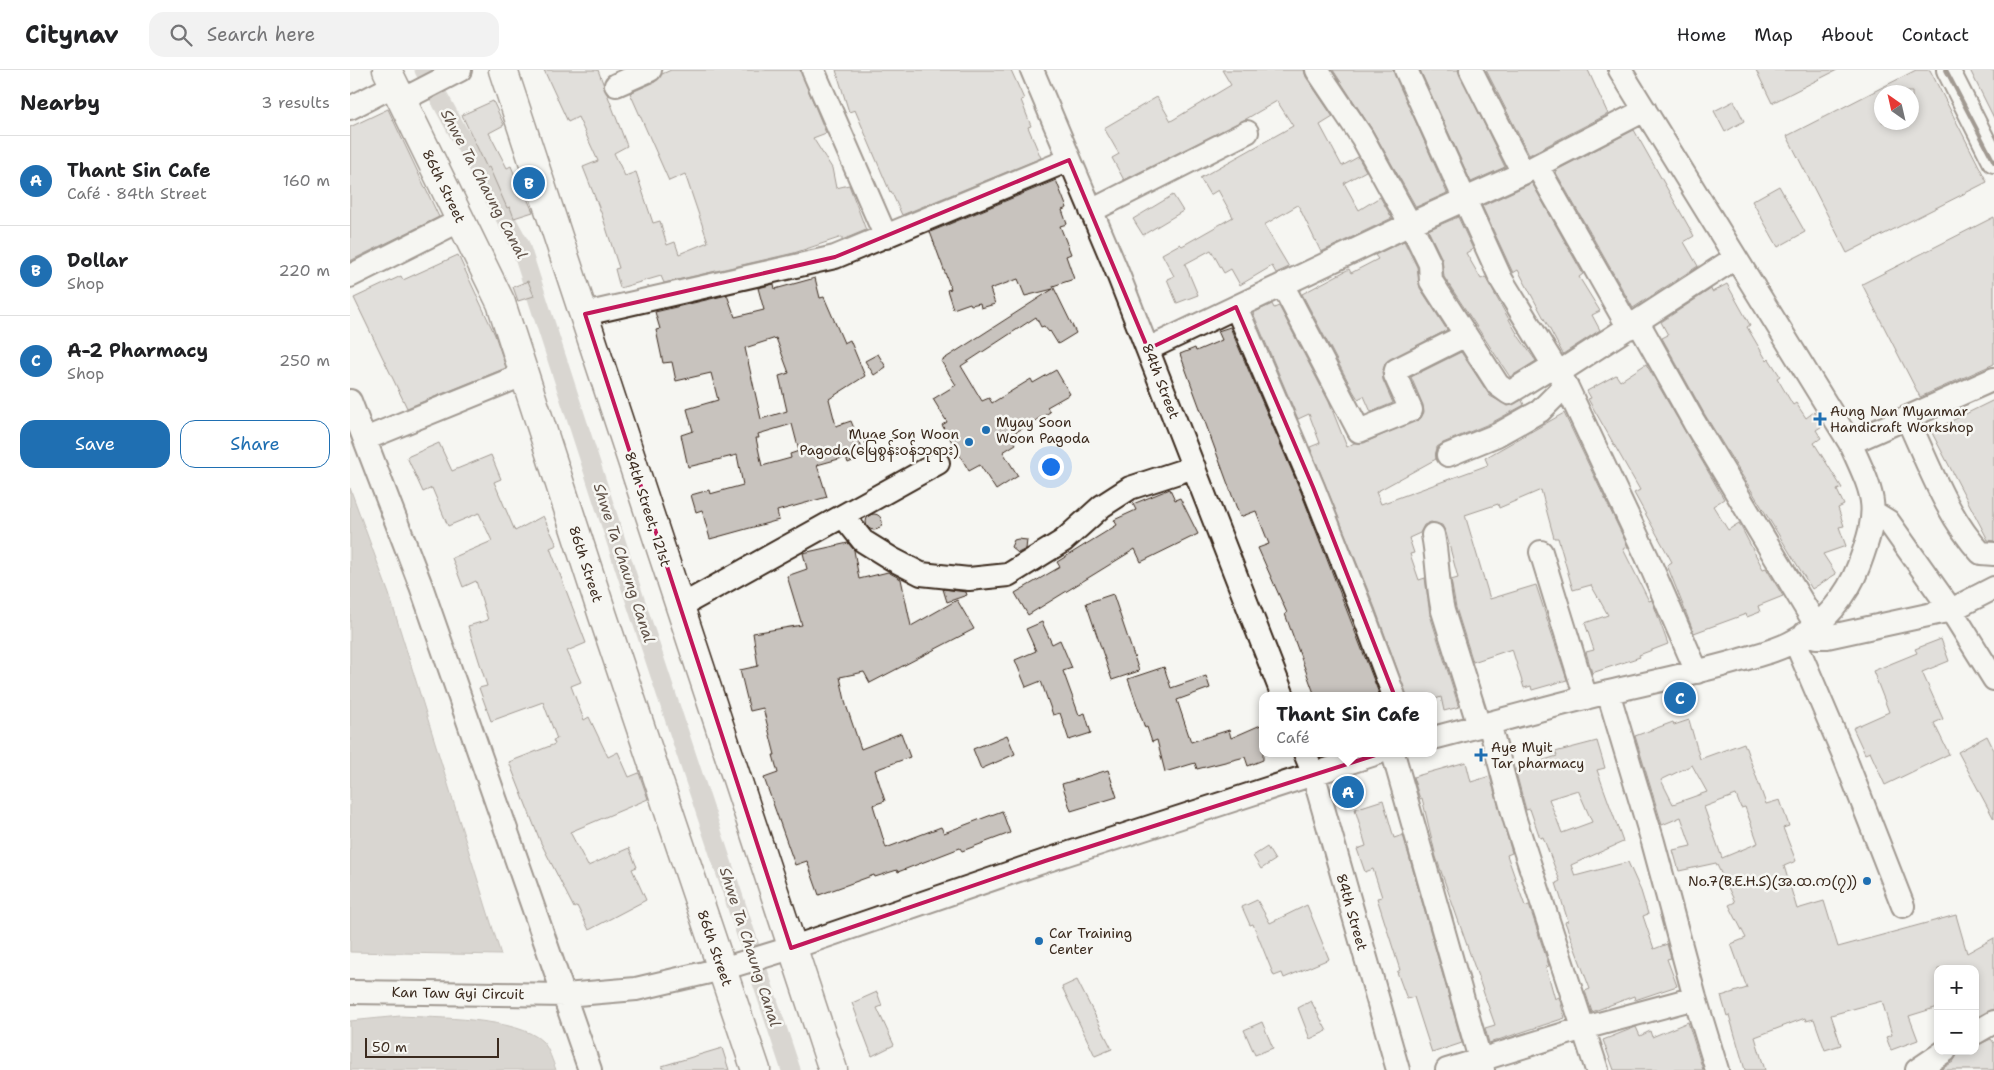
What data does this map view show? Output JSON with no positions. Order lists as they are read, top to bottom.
{
  "streets": {
    "main road": ["86th Street", "84th Street, 121st"],
    "street": ["84th Street", "Kan Taw Gyi Circuit"]
  },
  "crossings": [
    ["86th Street", "Kan Taw Gyi Circuit"],
    ["84th Street", "Kan Taw Gyi Circuit"],
    ["84th Street, 121st", "Kan Taw Gyi Circuit"]
  ],
  "water": ["Shwe Ta Chaung Canal"],
  "places": {
    "health": ["Aung Nan Myanmar Handicraft Workshop", "Aye Myit Tar pharmacy"],
    "other": [
      "Myay Soon Woon Pagoda",
      "Myae Son Woon Pagoda(မြေစွန်း၀န်ဘုရား)",
      "No.7(B.E.H.S)(အ.ထ.က(၇))",
      "Car Training Center"
    ]
  },
  "scale_bar": "50 m",
  "north": "top left",
  "page": {
    "header": "Citynav",
    "search": "Search here",
    "nav": [
      "Home",
      "Map",
      "About",
      "Contact"
    ],
    "heading": ["Nearby", "3 results"],
    "list": [
      {
        "mark": "A",
        "name": "Thant Sin Cafe",
        "note": "Café · 84th Street",
        "value": "160 m"
      },
      {
        "mark": "B",
        "name": "Dollar",
        "note": "Shop",
        "value": "220 m"
      },
      {
        "mark": "C",
        "name": "A-2 Pharmacy",
        "note": "Shop",
        "value": "250 m"
      }
    ],
    "pins": ["B", "C", "A"],
    "buttons": ["Save", "Share"],
    "popup": ["Thant Sin Cafe", "Café"],
    "map_buttons": ["+", "−"],
    "scale": "50 m"
  }
}
